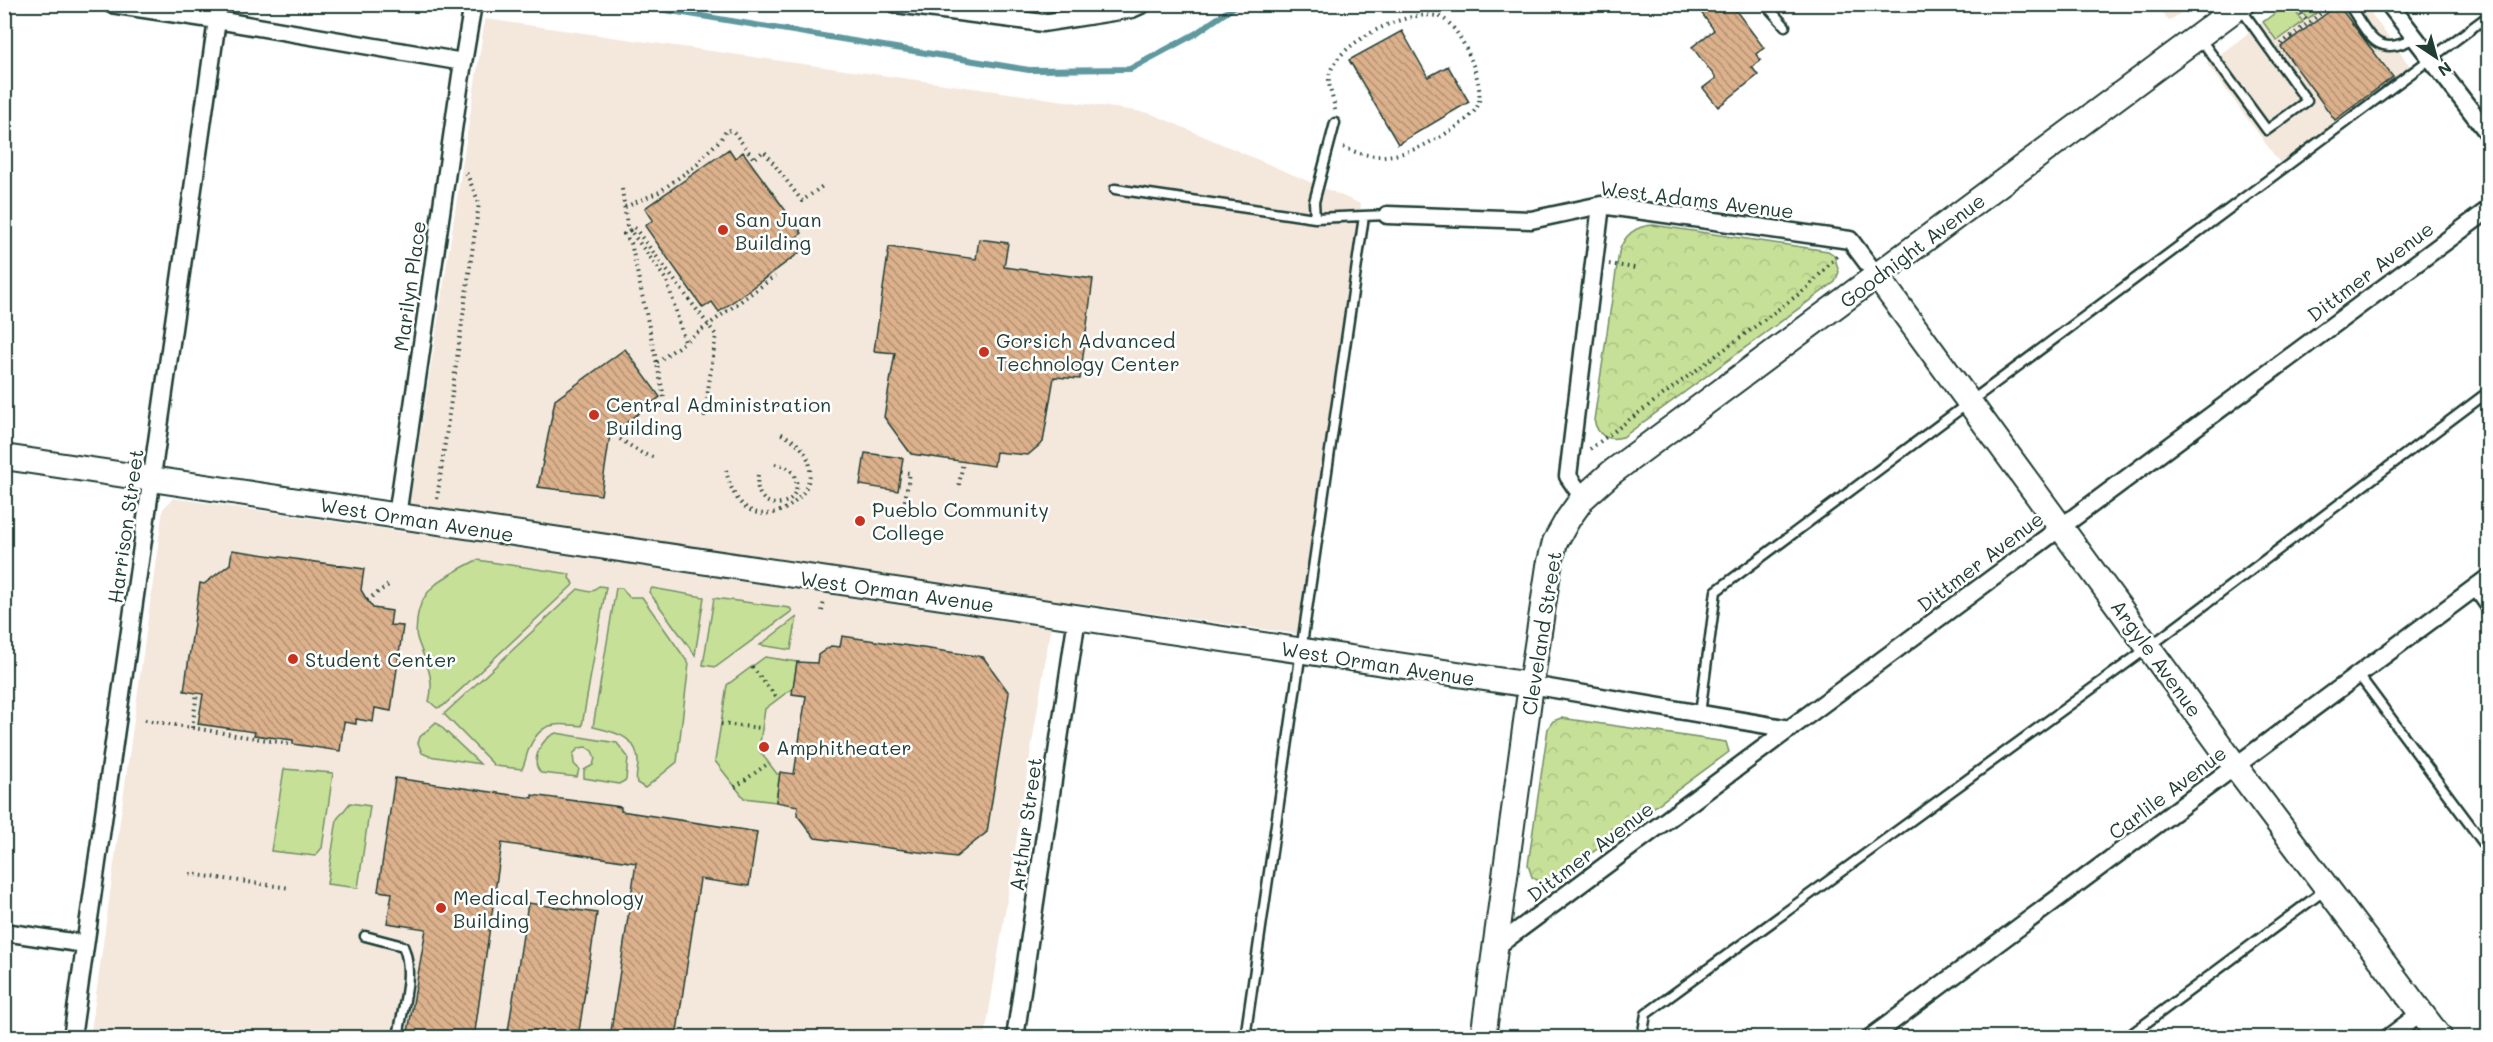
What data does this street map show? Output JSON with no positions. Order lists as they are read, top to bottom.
{
  "streets": {
    "street": [
      "West Adams Avenue",
      "Goodnight Avenue",
      "Dittmer Avenue",
      "Marilyn Place",
      "West Orman Avenue",
      "Harrison Street",
      "Cleveland Street",
      "Argyle Avenue",
      "Carlile Avenue",
      "Arthur Street"
    ]
  },
  "crossings": [
    ["Goodnight Avenue", "Cleveland Street"],
    ["Goodnight Avenue", "Argyle Avenue"],
    ["Dittmer Avenue", "West Orman Avenue"],
    ["Dittmer Avenue", "Cleveland Street"],
    ["Dittmer Avenue", "Argyle Avenue"],
    ["Marilyn Place", "West Orman Avenue"],
    ["West Orman Avenue", "Harrison Street"],
    ["West Orman Avenue", "Cleveland Street"],
    ["West Orman Avenue", "Arthur Street"],
    ["Argyle Avenue", "Carlile Avenue"]
  ],
  "places": [
    "San Juan Building",
    "Gorsich Advanced Technology Center",
    "Central Administration Building",
    "Pueblo Community College",
    "Student Center",
    "Amphitheater",
    "Medical Technology Building"
  ],
  "north": "bottom right"
}
